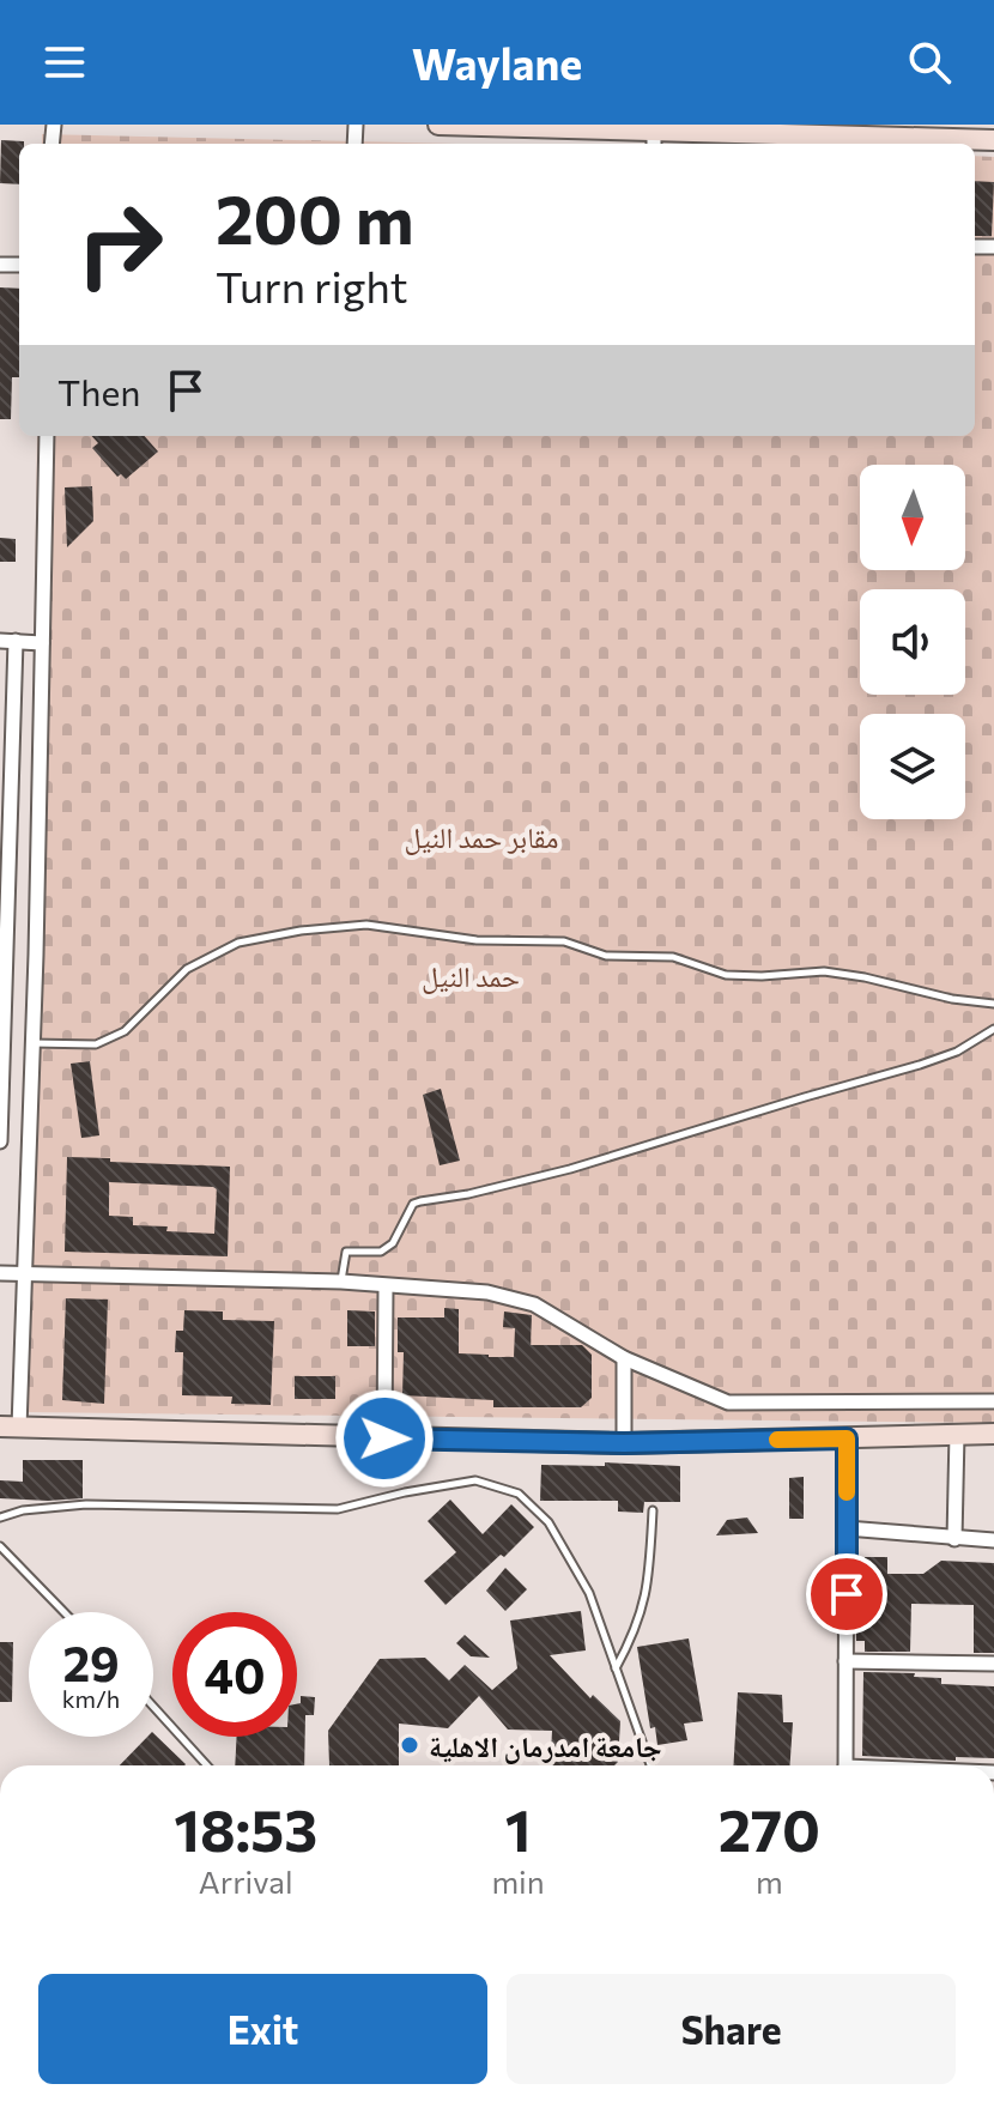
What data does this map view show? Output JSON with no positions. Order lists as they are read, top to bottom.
{
  "parks": ["مقابر حمد النيل", "حمد النيل"],
  "places": ["جامعة امدرمان الاهلية"],
  "north": "bottom",
  "page": {
    "header": "Waylane",
    "turn": ["200 m", "Turn right"],
    "then": "Then",
    "speed": "29 km/h",
    "limit": "40",
    "eta": [
      "18:53",
      "Arrival",
      "1",
      "min",
      "270",
      "m"
    ],
    "buttons": ["Exit", "Share"]
  }
}
